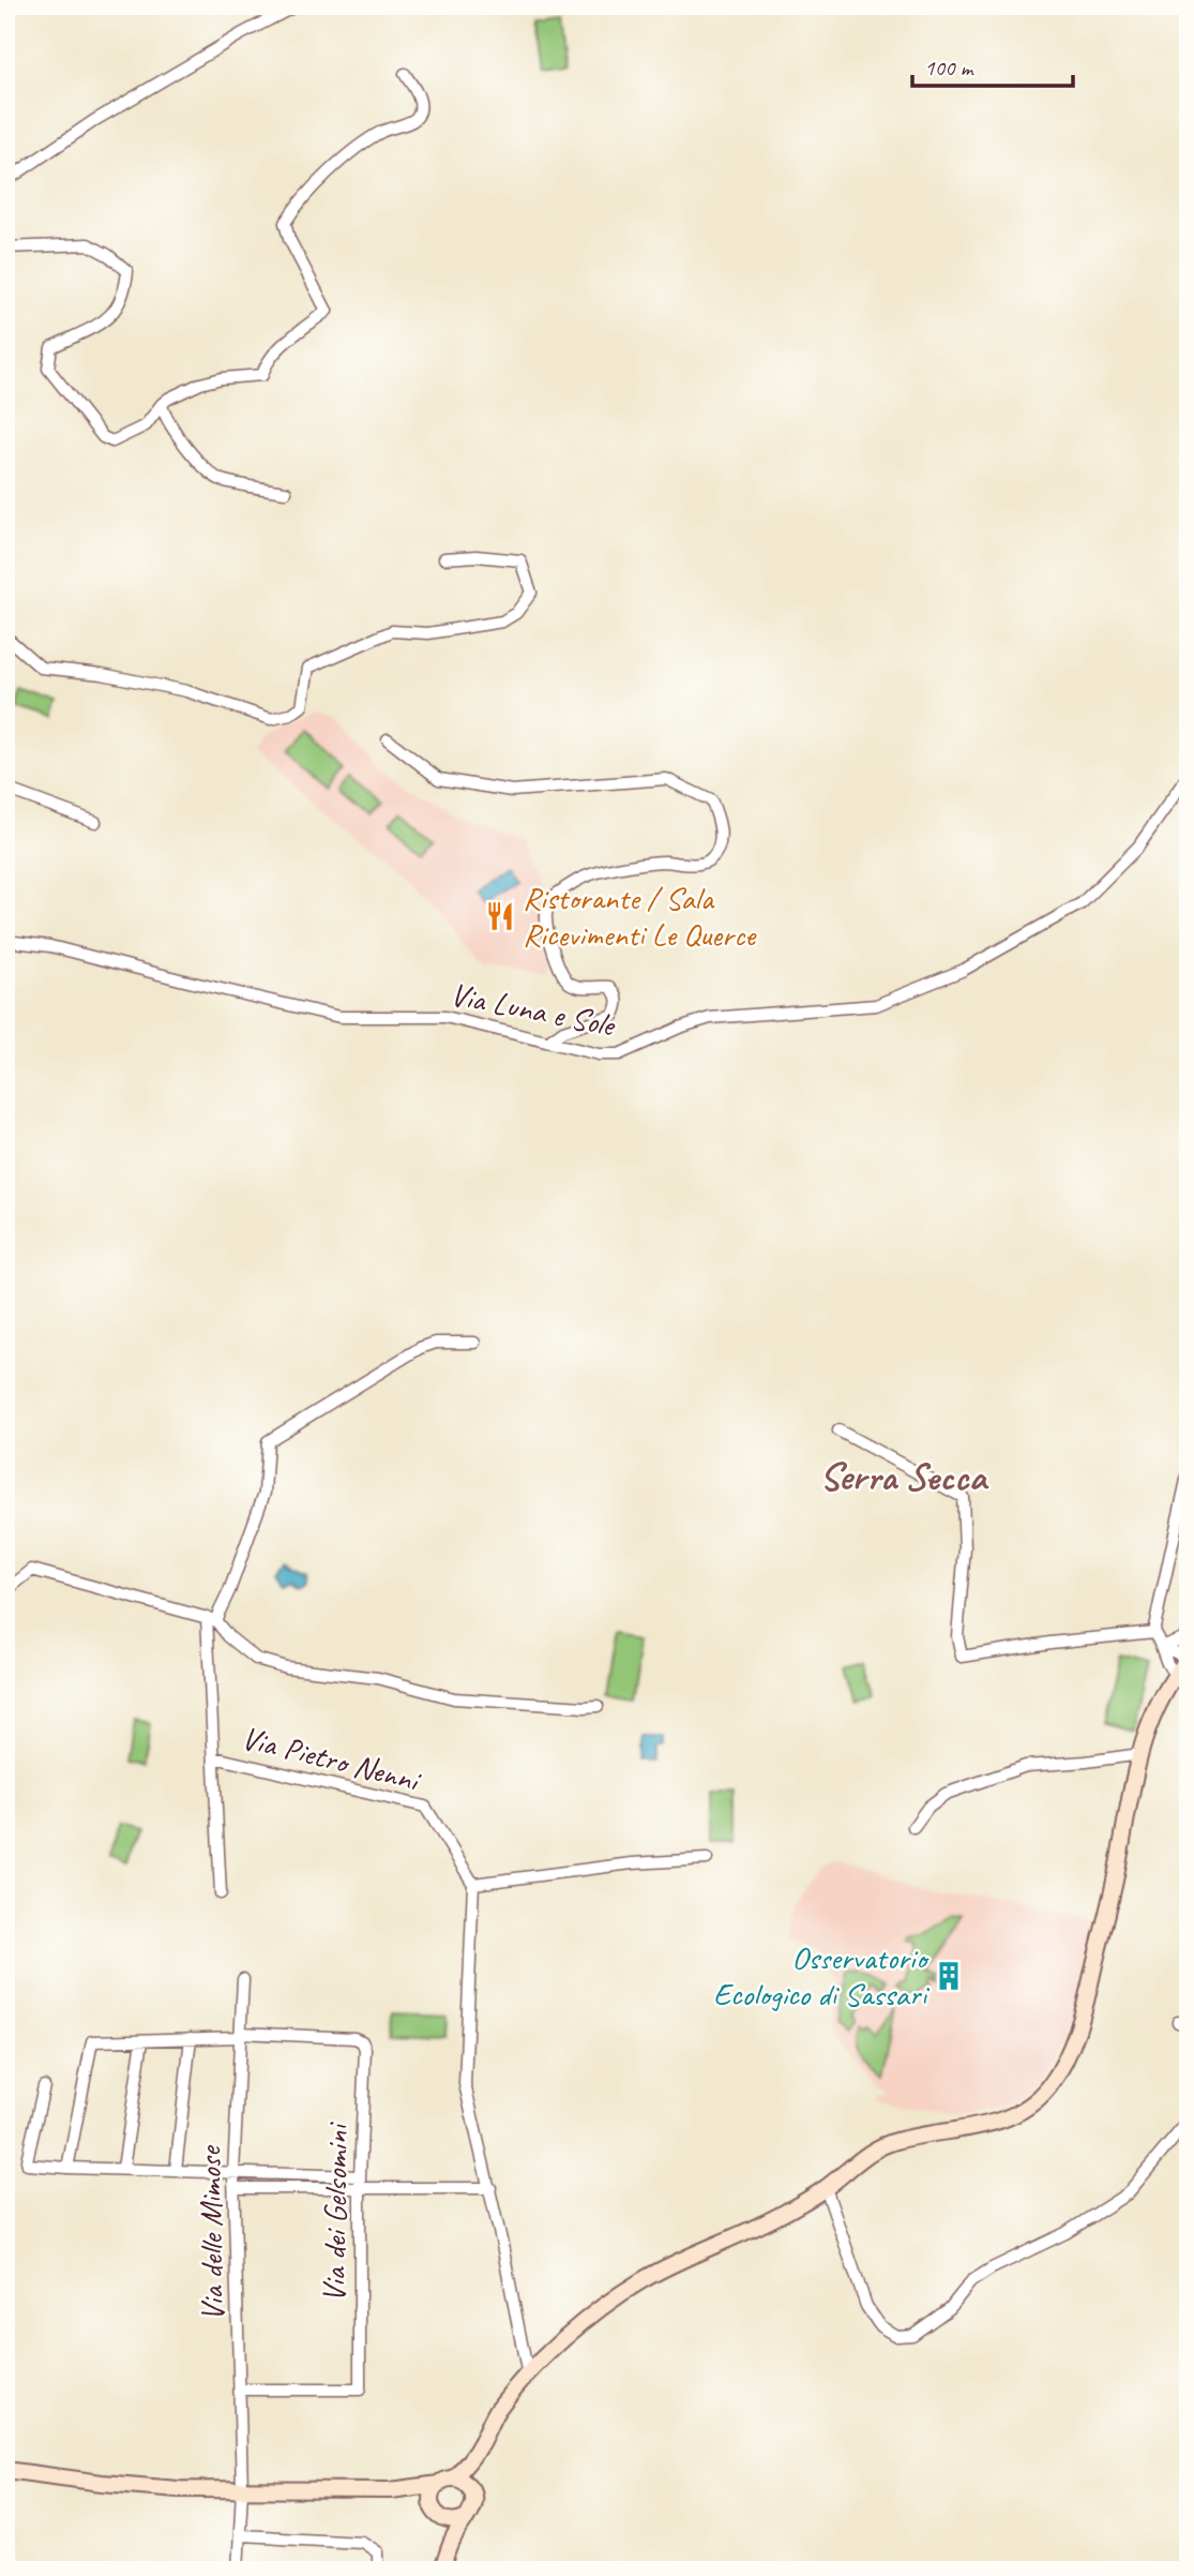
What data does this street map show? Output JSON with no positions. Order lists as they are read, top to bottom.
{
  "streets": {
    "street": [
      "Via Luna e Sole",
      "Via Pietro Nenni",
      "Via dei Gelsomini",
      "Via delle Mimose"
    ]
  },
  "crossings": [
    ["Via dei Gelsomini", "Via delle Mimose"]
  ],
  "districts": ["Serra Secca"],
  "places": {
    "restaurant": ["Ristorante / Sala Ricevimenti Le Querce"],
    "building": ["Osservatorio Ecologico di Sassari"]
  },
  "scale_bar": "100 m"
}
